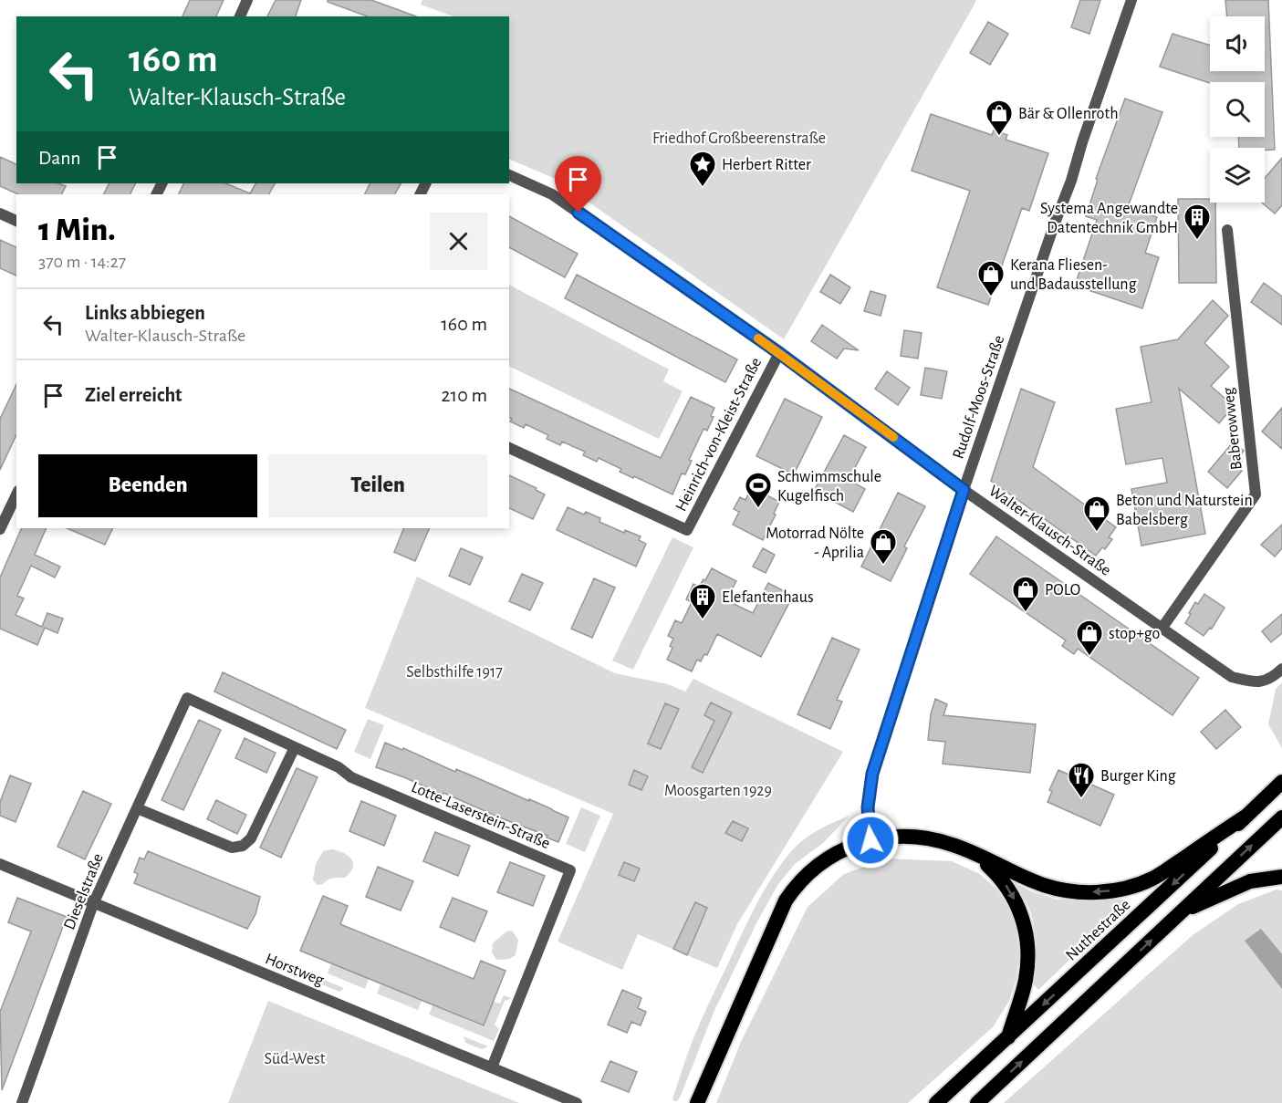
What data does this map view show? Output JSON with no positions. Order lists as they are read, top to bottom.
{
  "streets": {
    "highway": ["Nuthestraße"],
    "street": [
      "Rudolf-Moos-Straße",
      "Baberowweg",
      "Heinrich-von-Kleist-Straße",
      "Walter-Klausch-Straße",
      "Lotte-Laserstein-Straße",
      "Dieselstraße",
      "Horstweg"
    ]
  },
  "crossings": [
    ["Rudolf-Moos-Straße", "Walter-Klausch-Straße"],
    ["Baberowweg", "Walter-Klausch-Straße"],
    ["Heinrich-von-Kleist-Straße", "Walter-Klausch-Straße"],
    ["Lotte-Laserstein-Straße", "Dieselstraße"],
    ["Lotte-Laserstein-Straße", "Horstweg"],
    ["Dieselstraße", "Horstweg"]
  ],
  "parks": [
    "Friedhof Großbeerenstraße",
    "Selbsthilfe 1917",
    "Moosgarten 1929",
    "Süd-West"
  ],
  "places": {
    "shop": [
      "Bär & Ollenroth",
      "Kerana Fliesen- und Badausstellung",
      "Beton und Naturstein Babelsberg",
      "Motorrad Nölte - Aprilia",
      "POLO",
      "stop+go"
    ],
    "place": ["Herbert Ritter"],
    "building": ["Systema Angewandte Datentechnik GmbH", "Elefantenhaus"],
    "sports": ["Schwimmschule Kugelfisch"],
    "restaurant": ["Burger King"]
  },
  "page": {
    "turn": ["160 m", "Walter-Klausch-Straße"],
    "then": "Dann",
    "heading": ["1 Min.", "370 m · 14:27"],
    "list": [
      {
        "name": "Links abbiegen",
        "note": "Walter-Klausch-Straße",
        "value": "160 m"
      },
      {
        "name": "Ziel erreicht",
        "value": "210 m"
      }
    ],
    "buttons": ["Beenden", "Teilen"]
  }
}
